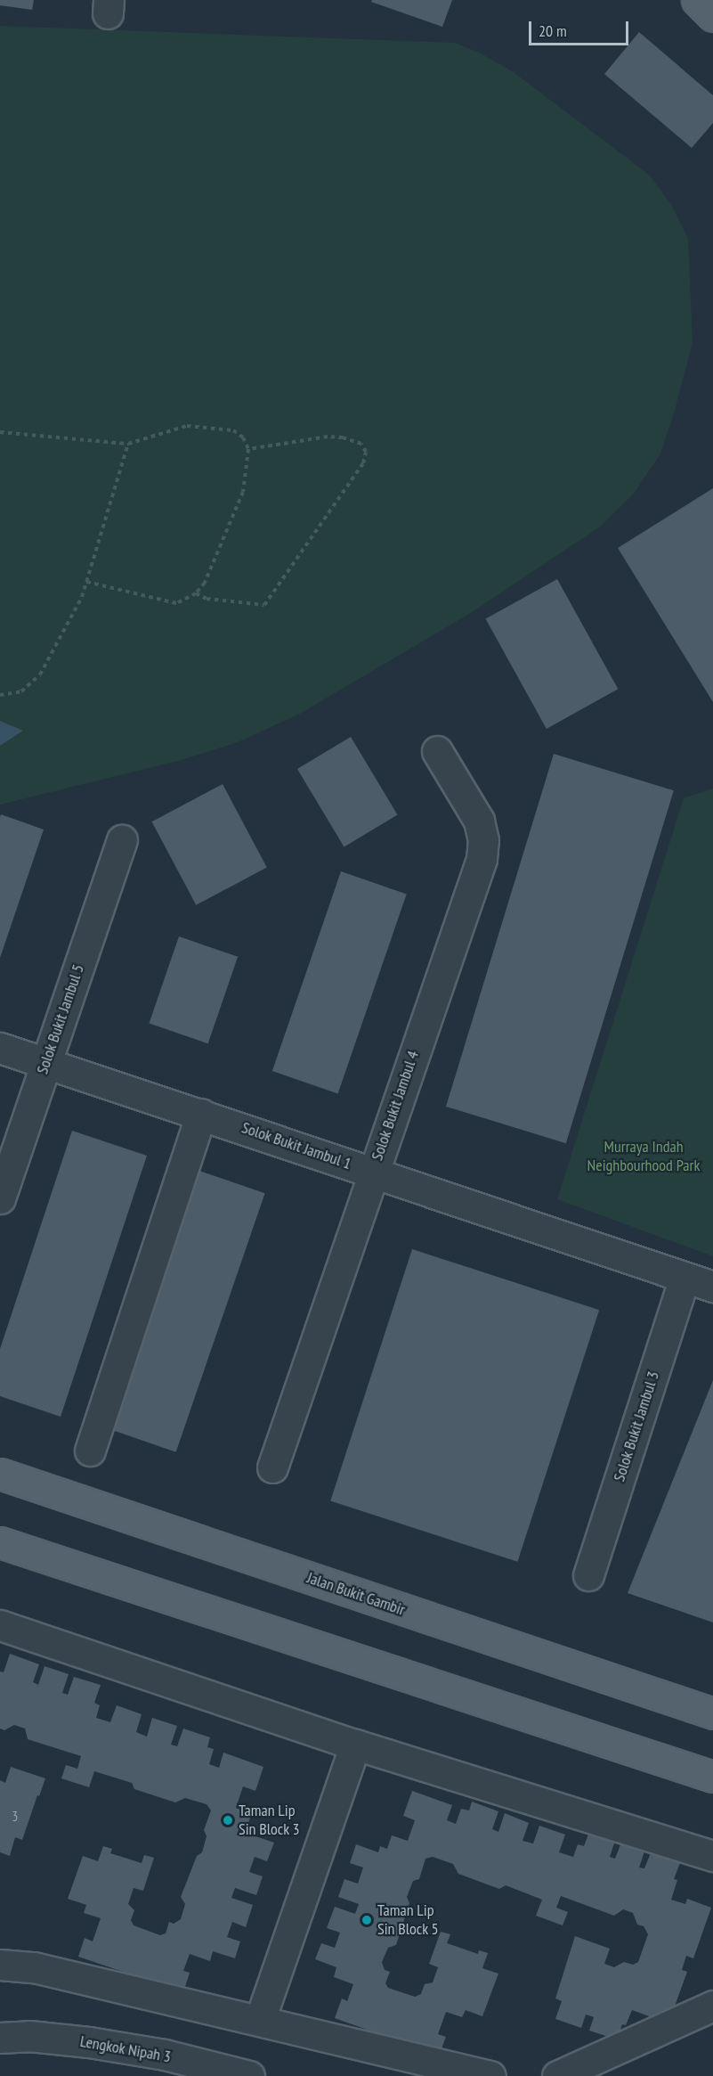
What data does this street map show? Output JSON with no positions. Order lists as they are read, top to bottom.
{
  "streets": {
    "main road": ["Jalan Bukit Gambir"],
    "street": [
      "Solok Bukit Jambul 5",
      "Solok Bukit Jambul 4",
      "Solok Bukit Jambul 1",
      "Solok Bukit Jambul 3",
      "Lengkok Nipah 3"
    ]
  },
  "crossings": [
    ["Solok Bukit Jambul 5", "Solok Bukit Jambul 1"],
    ["Solok Bukit Jambul 4", "Solok Bukit Jambul 1"],
    ["Solok Bukit Jambul 1", "Solok Bukit Jambul 3"]
  ],
  "parks": ["Murraya Indah Neighbourhood Park"],
  "places": ["Taman Lip Sin Block 3", "Taman Lip Sin Block 5"],
  "house_numbers": ["3"],
  "scale_bar": "20 m"
}
